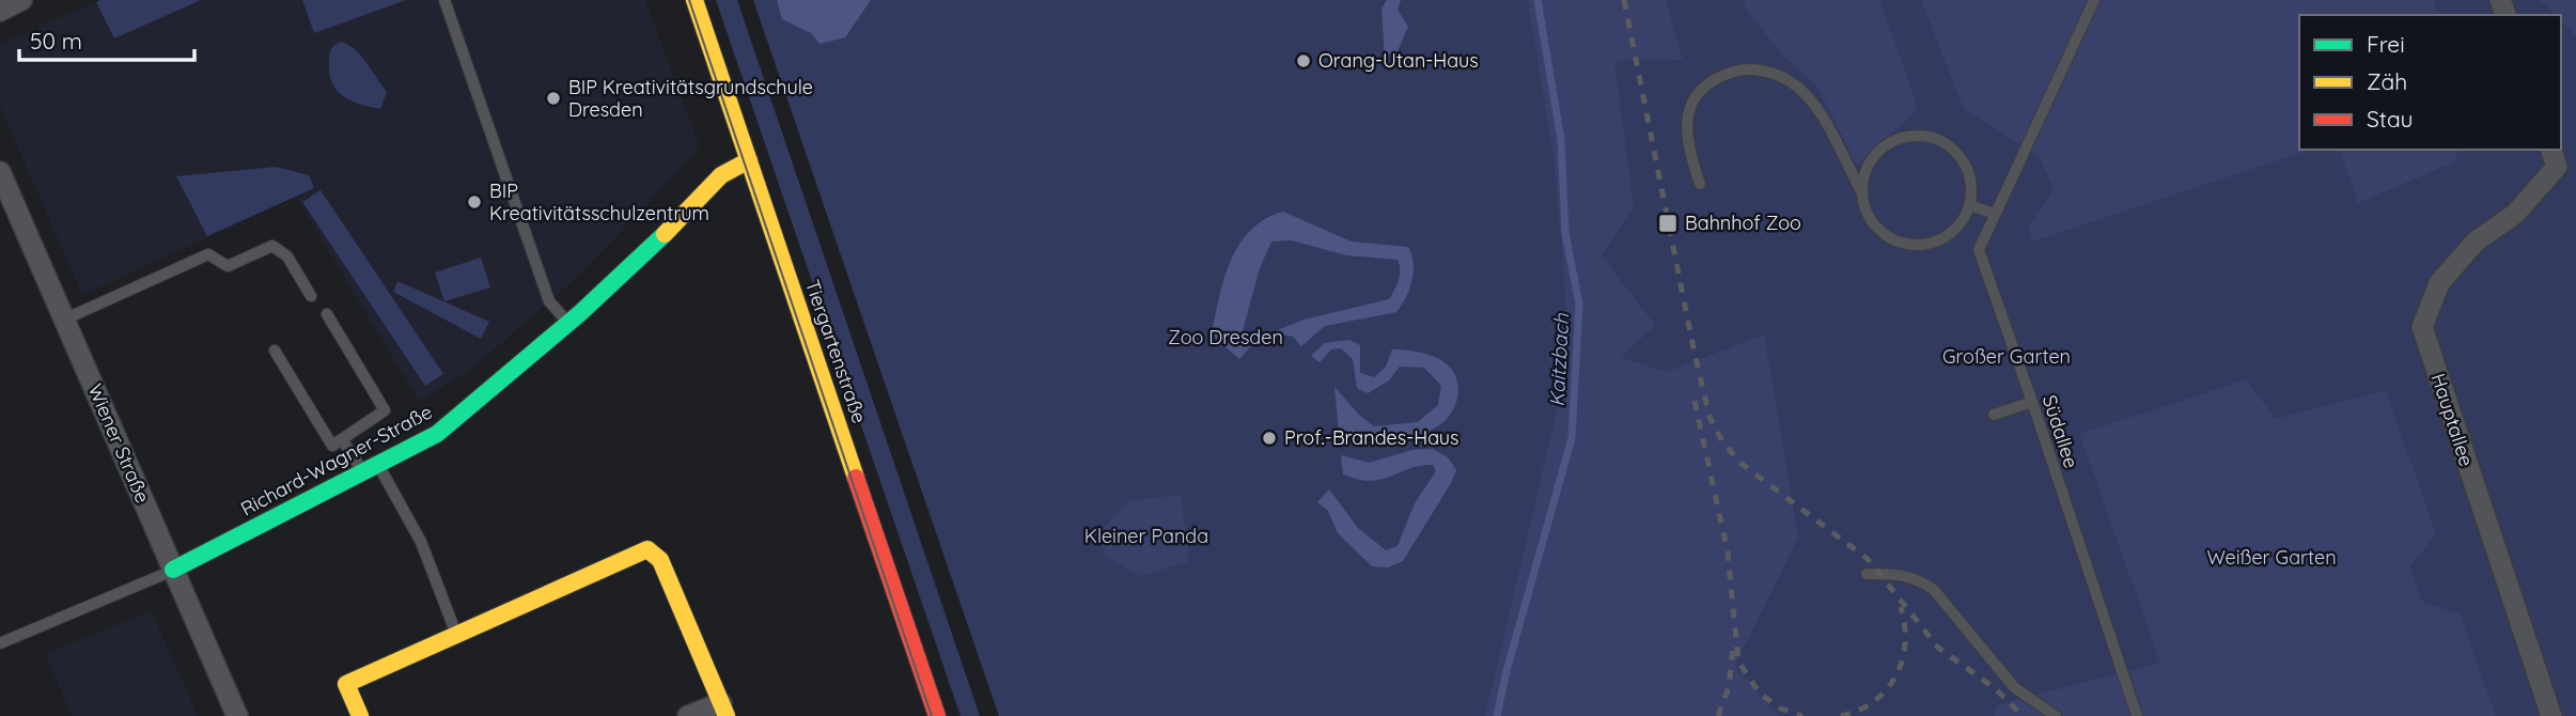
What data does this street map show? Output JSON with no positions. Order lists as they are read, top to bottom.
{
  "streets": {
    "street": [
      "Tiergartenstraße",
      "Hauptallee",
      "Wiener Straße",
      "Richard-Wagner-Straße"
    ],
    "lane": ["Südallee"]
  },
  "crossings": [
    ["Tiergartenstraße", "Richard-Wagner-Straße"],
    ["Wiener Straße", "Richard-Wagner-Straße"]
  ],
  "water": ["Kaitzbach"],
  "parks": [
    "Zoo Dresden",
    "Großer Garten",
    "Kleiner Panda",
    "Weißer Garten"
  ],
  "places": {
    "other": [
      "Orang-Utan-Haus",
      "BIP Kreativitätsgrundschule Dresden",
      "BIP Kreativitätsschulzentrum",
      "Prof.-Brandes-Haus"
    ],
    "transit": ["Bahnhof Zoo"]
  },
  "legend": ["Frei", "Zäh", "Stau"],
  "scale_bar": "50 m"
}
